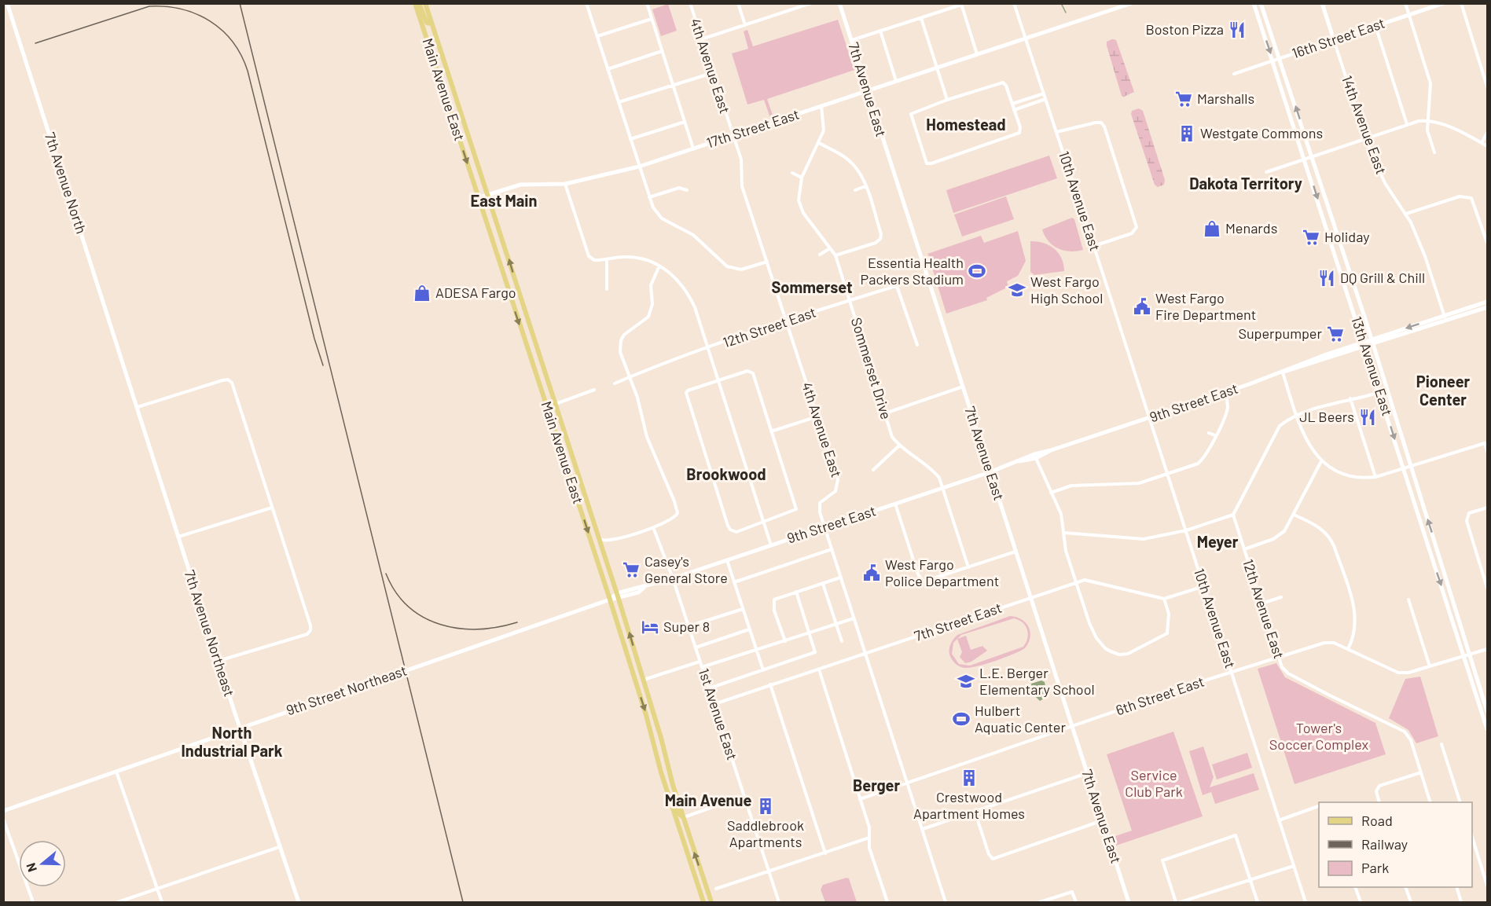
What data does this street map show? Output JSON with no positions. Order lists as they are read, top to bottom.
{
  "streets": {
    "main road": ["Main Avenue East"],
    "street": [
      "16th Street East",
      "4th Avenue East",
      "7th Avenue East",
      "14th Avenue East",
      "17th Street East",
      "7th Avenue North",
      "10th Avenue East",
      "12th Street East",
      "13th Avenue East",
      "Sommerset Drive",
      "9th Street East",
      "12th Avenue East",
      "7th Street East",
      "7th Avenue Northeast",
      "9th Street Northeast",
      "6th Street East",
      "1st Avenue East"
    ]
  },
  "crossings": [
    ["16th Street East", "14th Avenue East"],
    ["16th Street East", "13th Avenue East"],
    ["4th Avenue East", "17th Street East"],
    ["4th Avenue East", "12th Street East"],
    ["4th Avenue East", "9th Street East"],
    ["4th Avenue East", "7th Street East"],
    ["4th Avenue East", "6th Street East"],
    ["Main Avenue East", "17th Street East"],
    ["Main Avenue East", "9th Street East"],
    ["Main Avenue East", "9th Street Northeast"],
    ["7th Avenue East", "17th Street East"],
    ["7th Avenue East", "12th Street East"],
    ["7th Avenue East", "9th Street East"],
    ["7th Avenue East", "7th Street East"],
    ["7th Avenue East", "6th Street East"],
    ["14th Avenue East", "9th Street East"],
    ["17th Street East", "10th Avenue East"],
    ["17th Street East", "Sommerset Drive"],
    ["7th Avenue North", "7th Avenue Northeast"],
    ["10th Avenue East", "9th Street East"],
    ["10th Avenue East", "6th Street East"],
    ["12th Street East", "Sommerset Drive"],
    ["13th Avenue East", "9th Street East"],
    ["13th Avenue East", "6th Street East"],
    ["Sommerset Drive", "9th Street East"],
    ["9th Street East", "9th Street Northeast"],
    ["9th Street East", "1st Avenue East"],
    ["12th Avenue East", "6th Street East"],
    ["7th Street East", "1st Avenue East"],
    ["7th Avenue Northeast", "9th Street Northeast"]
  ],
  "districts": [
    "Homestead",
    "Dakota Territory",
    "East Main",
    "Sommerset",
    "Pioneer Center",
    "Brookwood",
    "Meyer",
    "North Industrial Park",
    "Berger",
    "Main Avenue"
  ],
  "parks": ["Tower's Soccer Complex", "Service Club Park"],
  "places": {
    "restaurant": ["Boston Pizza", "DQ Grill & Chill", "JL Beers"],
    "supermarket": [
      "Marshalls",
      "Holiday",
      "Superpumper",
      "Casey's General Store"
    ],
    "building": ["Westgate Commons", "Crestwood Apartment Homes", "Saddlebrook Apartments"],
    "shop": ["Menards", "ADESA Fargo"],
    "sports": ["Essentia Health Packers Stadium", "Hulbert Aquatic Center"],
    "school or university": ["West Fargo High School", "L.E. Berger Elementary School"],
    "public building": ["West Fargo Fire Department", "West Fargo Police Department"],
    "hotel": ["Super 8"]
  },
  "legend": ["Road", "Railway", "Park"],
  "north": "left"
}
